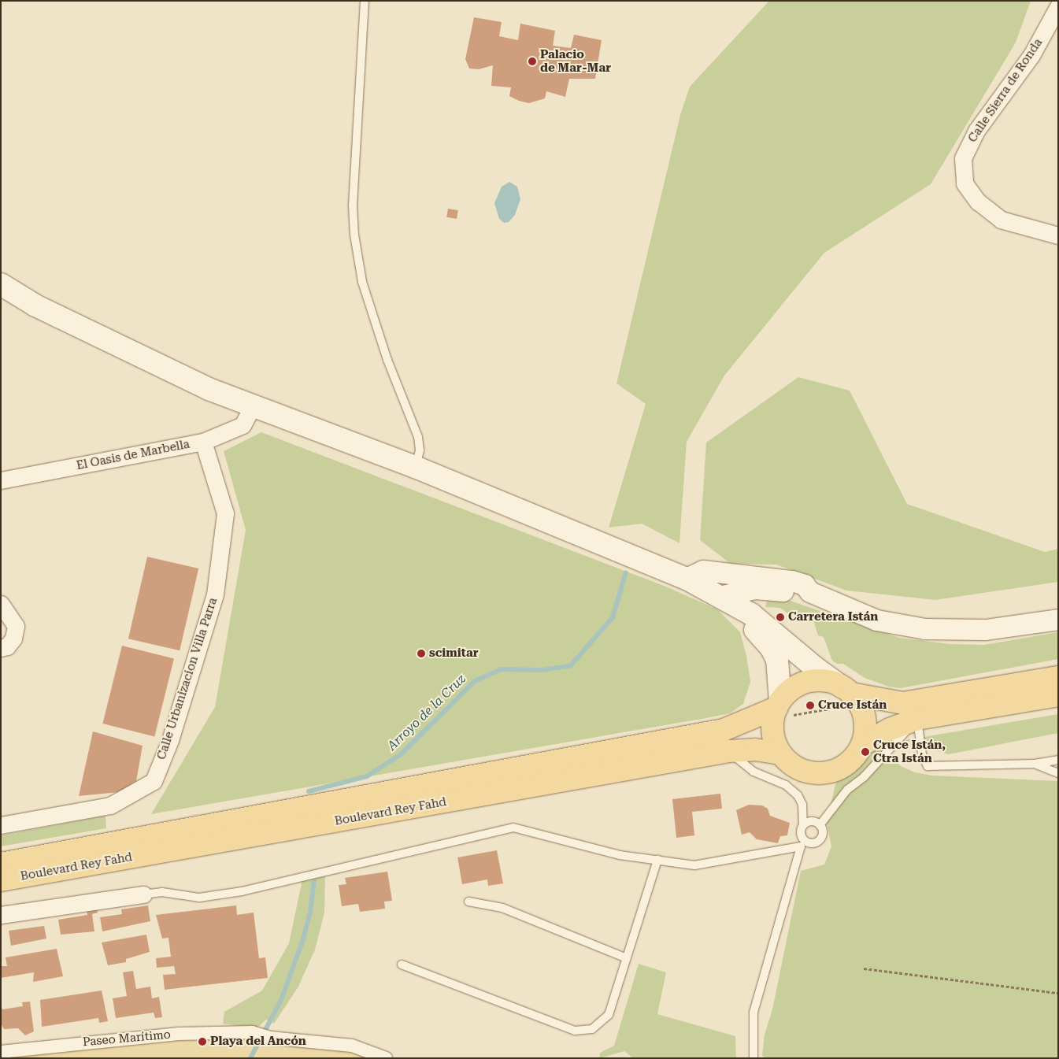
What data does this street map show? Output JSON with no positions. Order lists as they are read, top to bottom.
{
  "streets": {
    "main road": ["Boulevard Rey Fahd"],
    "street": [
      "Calle Sierra de Ronda",
      "El Oasis de Marbella",
      "Calle Urbanizacion Villa Parra",
      "Paseo Marítimo"
    ]
  },
  "crossings": [
    ["El Oasis de Marbella", "Calle Urbanizacion Villa Parra"]
  ],
  "water": ["Arroyo de la Cruz"],
  "places": [
    "Palacio de Mar-Mar",
    "Carretera Istán",
    "scimitar",
    "Cruce Istán",
    "Cruce Istán, Ctra Istán",
    "Playa del Ancón"
  ]
}
